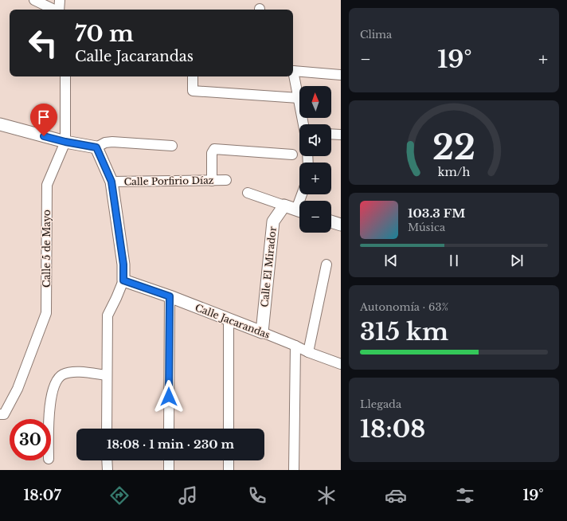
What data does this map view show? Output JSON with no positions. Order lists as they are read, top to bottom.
{
  "streets": {
    "street": [
      "Calle Porfirio Díaz",
      "Calle 5 de Mayo",
      "Calle El Mirador",
      "Calle Jacarandas"
    ]
  },
  "crossings": [
    ["Calle El Mirador", "Calle Jacarandas"]
  ],
  "north": "top",
  "page": {
    "tile": [
      "Clima",
      ["Autonomía · 63%", "315 km"],
      ["Llegada", "18:08"]
    ],
    "turn": ["70 m", "Calle Jacarandas"],
    "heat": ["−", "19°", "+"],
    "map_buttons": ["+", "−"],
    "song": ["103.3 FM", "Música"],
    "limit": "30",
    "trip": "18:08 · 1 min · 230 m",
    "tabs": ["18:07", "19°"],
    "gauge": ["22", "km/h"]
  }
}
